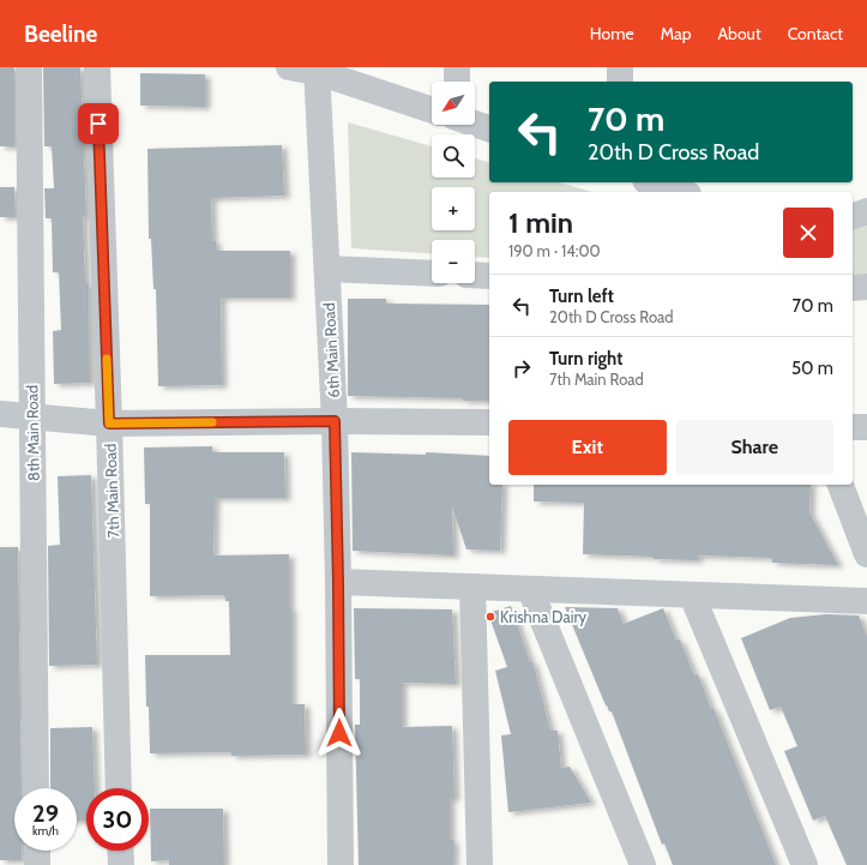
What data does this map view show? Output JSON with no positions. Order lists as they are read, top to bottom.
{
  "streets": {
    "street": ["6th Main Road", "8th Main Road", "7th Main Road"]
  },
  "places": ["Krishna Dairy"],
  "north": "bottom left",
  "page": {
    "header": "Beeline",
    "nav": [
      "Home",
      "Map",
      "About",
      "Contact"
    ],
    "map_buttons": ["+", "−"],
    "turn": ["70 m", "20th D Cross Road"],
    "heading": ["1 min", "190 m · 14:00"],
    "list": [
      {
        "name": "Turn left",
        "note": "20th D Cross Road",
        "value": "70 m"
      },
      {
        "name": "Turn right",
        "note": "7th Main Road",
        "value": "50 m"
      }
    ],
    "buttons": ["Exit", "Share"],
    "speed": "29 km/h",
    "limit": "30"
  }
}
